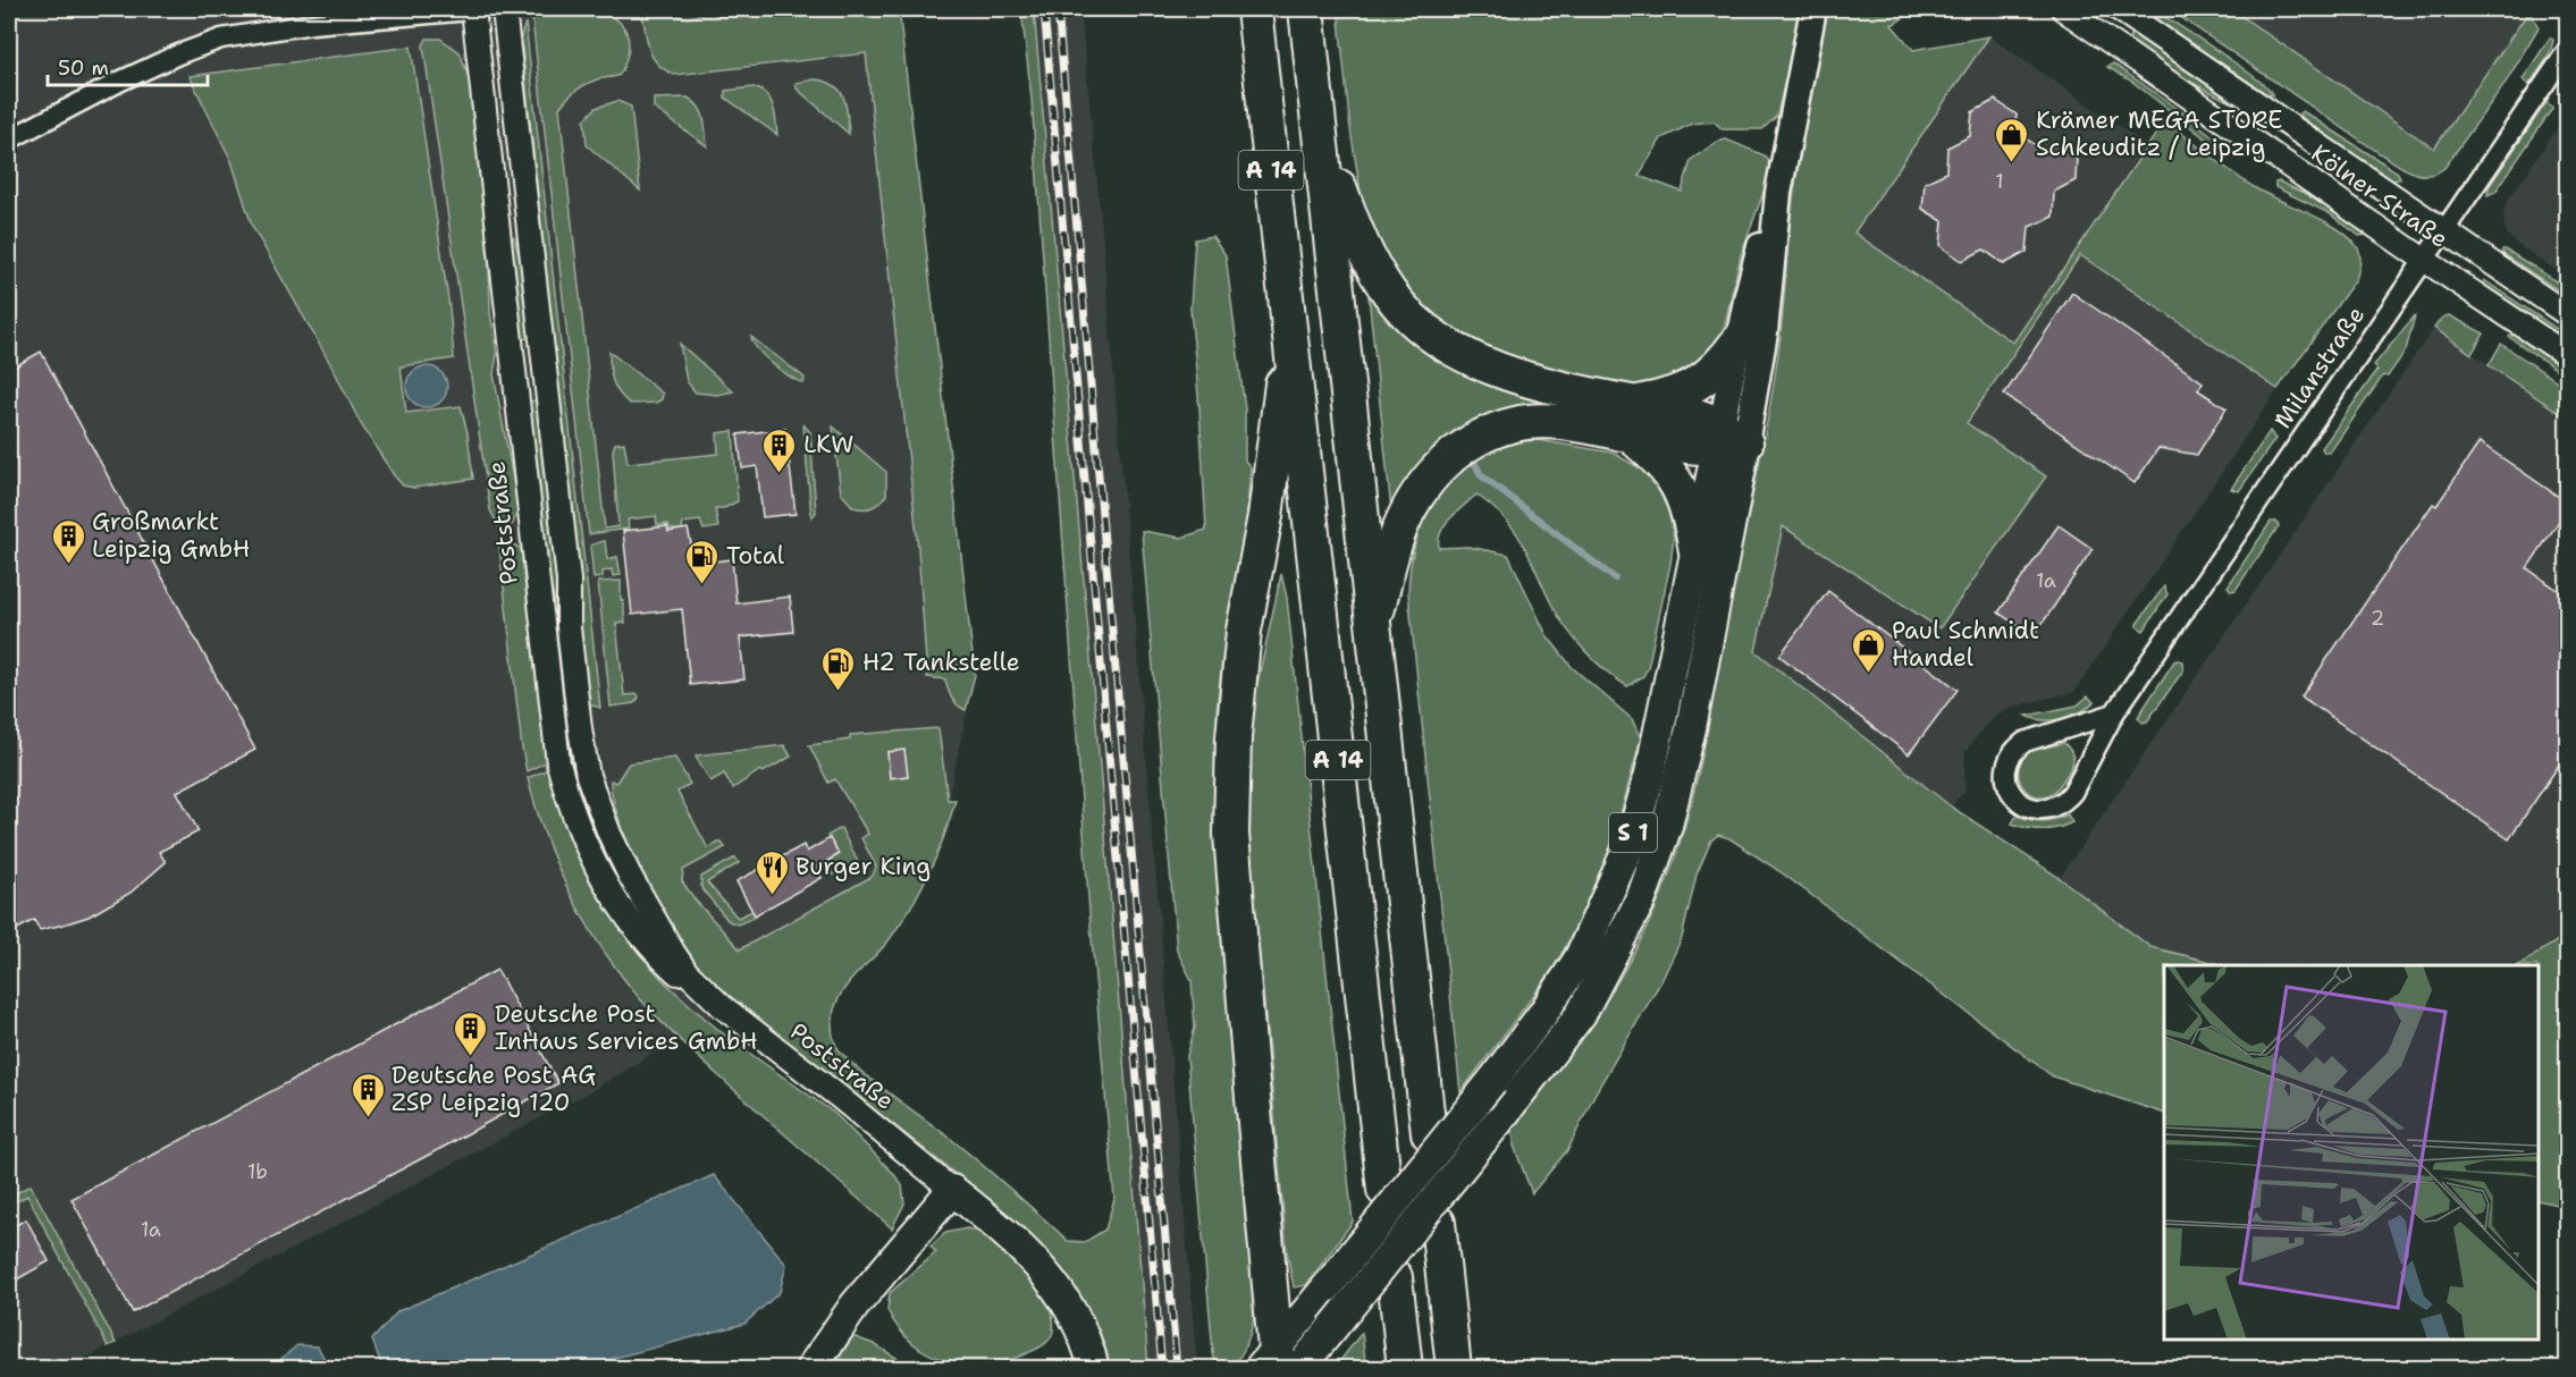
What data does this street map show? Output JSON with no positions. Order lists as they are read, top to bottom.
{
  "streets": {
    "highway": ["A 14"],
    "main road": ["S 1"],
    "street": ["Kölner Straße", "Milanstraße", "Poststraße"]
  },
  "crossings": [
    ["Kölner Straße", "Milanstraße"]
  ],
  "places": {
    "shop": ["Krämer MEGA STORE Schkeuditz / Leipzig", "Paul Schmidt Handel"],
    "building": [
      "LKW",
      "Großmarkt Leipzig GmbH",
      "Deutsche Post InHaus Services GmbH",
      "Deutsche Post AG ZSP Leipzig 120"
    ],
    "fuel station": ["Total", "H2 Tankstelle"],
    "restaurant": ["Burger King"]
  },
  "house_numbers": [
    "1",
    "1a",
    "2",
    "1b",
    "1a"
  ],
  "scale_bar": "50 m"
}
